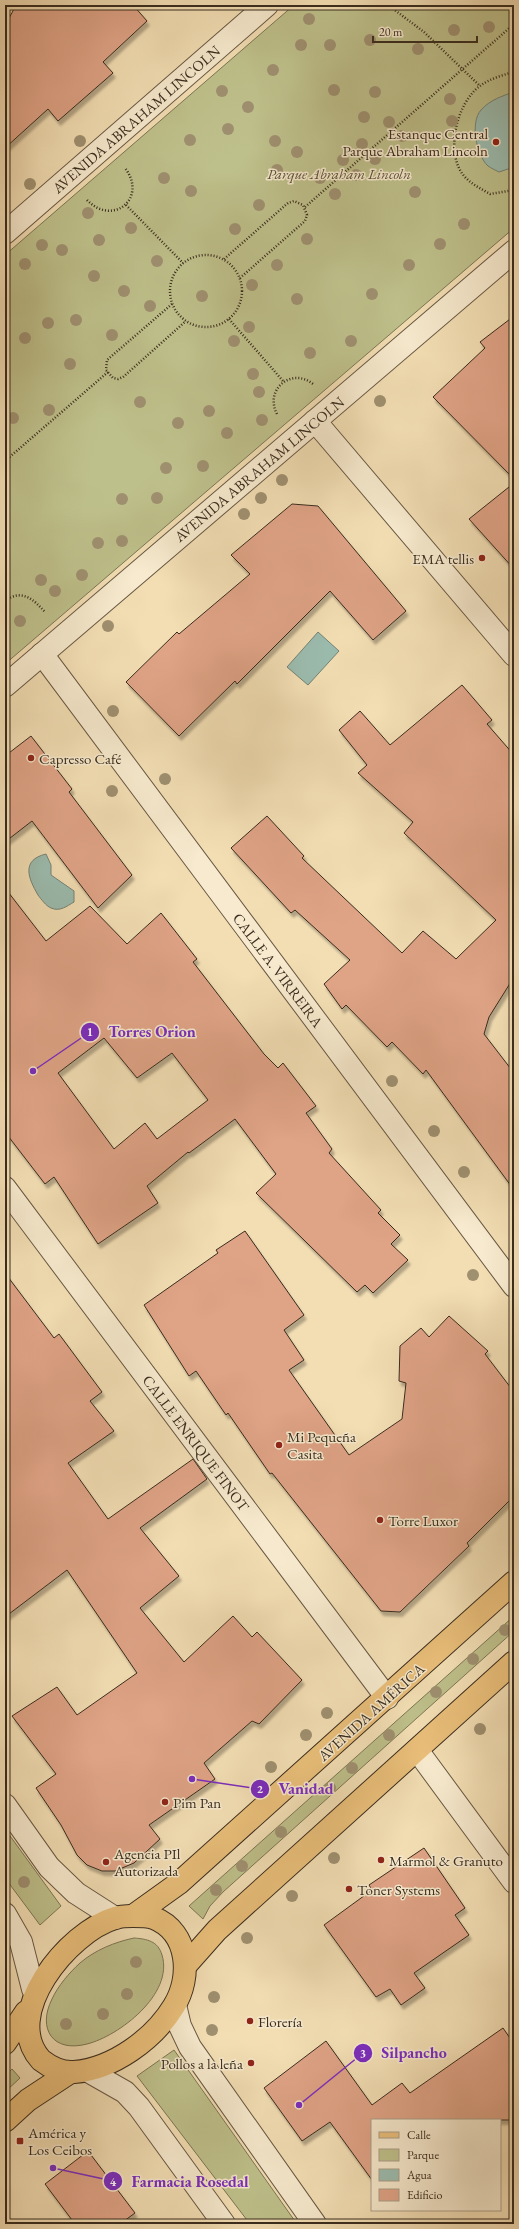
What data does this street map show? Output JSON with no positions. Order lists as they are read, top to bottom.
{
  "streets": {
    "main road": ["AVENIDA AMÉRICA"],
    "street": ["AVENIDA ABRAHAM LINCOLN", "CALLE A. VIRREIRA", "CALLE ENRIQUE FINOT"]
  },
  "crossings": [
    ["AVENIDA ABRAHAM LINCOLN", "CALLE A. VIRREIRA"],
    ["CALLE ENRIQUE FINOT", "AVENIDA AMÉRICA"]
  ],
  "parks": ["Parque Abraham Lincoln"],
  "places": {
    "other": [
      "Estanque Central Parque Abraham Lincoln",
      "EMA tellis",
      "Capresso Café",
      "Torres Orion",
      "Mi Pequeña Casita",
      "Torre Luxor",
      "Vanidad",
      "Pim Pan",
      "Marmol & Granuto",
      "Agencia PIl Autorizada",
      "Toner Systems",
      "Florería",
      "Pollos a la leña",
      "Silpancho",
      "Farmacia Rosedal"
    ],
    "transit": ["América y Los Ceibos"]
  },
  "legend": [
    "Calle",
    "Parque",
    "Agua",
    "Edificio"
  ],
  "scale_bar": "20 m"
}
